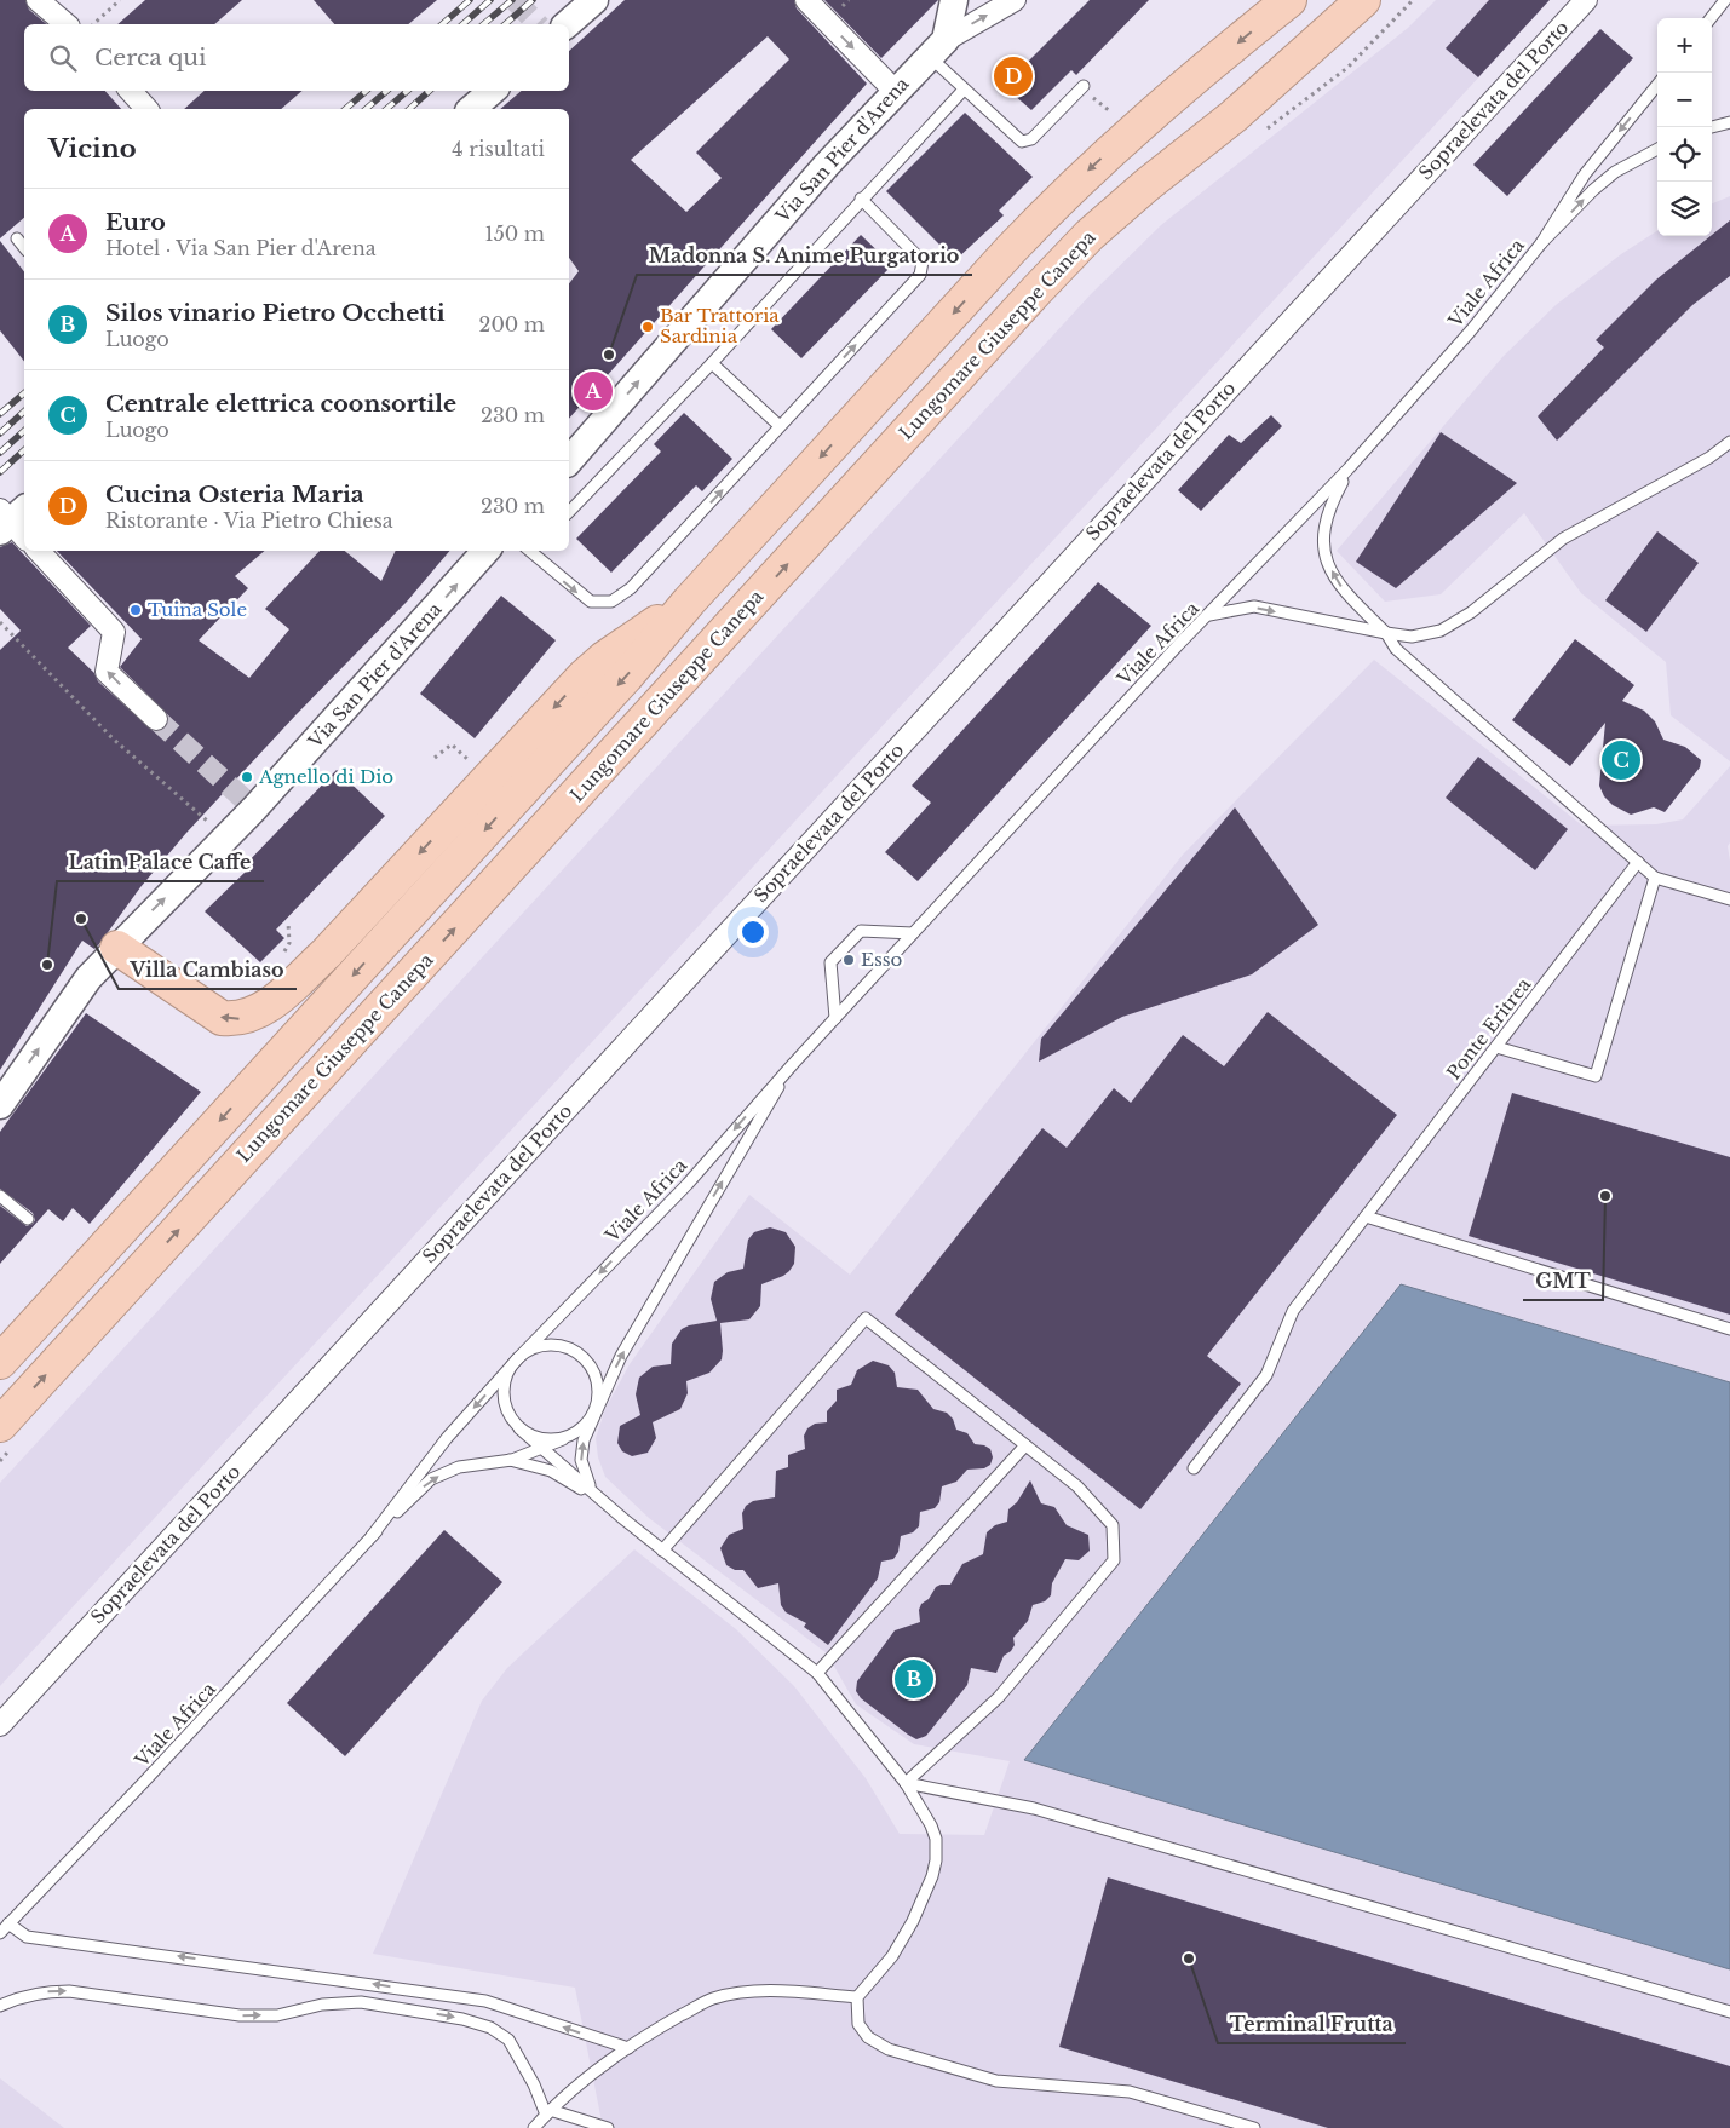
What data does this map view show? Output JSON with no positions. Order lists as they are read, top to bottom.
{
  "streets": {
    "highway": ["Lungomare Giuseppe Canepa"],
    "street": ["Sopraelevata del Porto", "Via San Pier d'Arena"],
    "lane": ["Viale Africa", "Ponte Eritrea"]
  },
  "one_way": ["Via San Pier d'Arena"],
  "places": [
    "Bar Trattoria Sardinia",
    "Madonna S. Anime Purgatorio",
    "Tuina Sole",
    "Agnello di Dio",
    "Villa Cambiaso",
    "Esso",
    "Latin Palace Caffe",
    "GMT",
    "Terminal Frutta"
  ],
  "page": {
    "map_buttons": ["+", "−"],
    "search": "Cerca qui",
    "pins": [
      "D",
      "A",
      "C",
      "B"
    ],
    "heading": ["Vicino", "4 risultati"],
    "list": [
      {
        "mark": "A",
        "name": "Euro",
        "note": "Hotel · Via San Pier d'Arena",
        "value": "150 m"
      },
      {
        "mark": "B",
        "name": "Silos vinario Pietro Occhetti",
        "note": "Luogo",
        "value": "200 m"
      },
      {
        "mark": "C",
        "name": "Centrale elettrica coonsortile",
        "note": "Luogo",
        "value": "230 m"
      },
      {
        "mark": "D",
        "name": "Cucina Osteria Maria",
        "note": "Ristorante · Via Pietro Chiesa",
        "value": "230 m"
      }
    ]
  }
}
